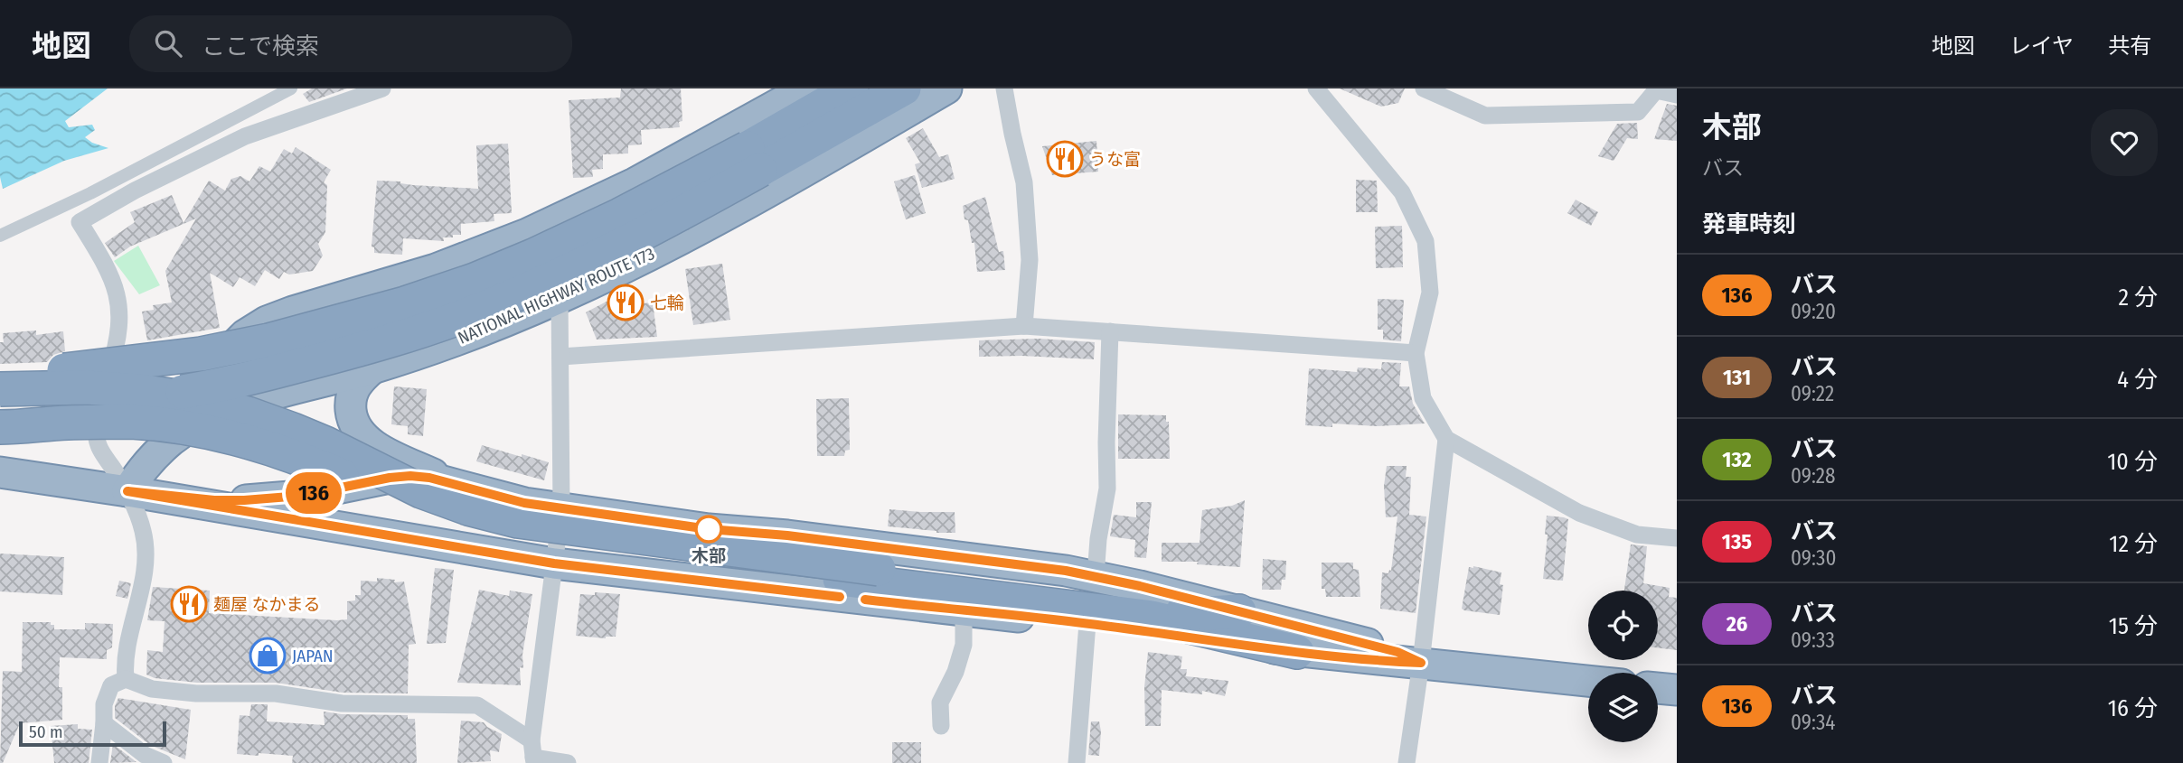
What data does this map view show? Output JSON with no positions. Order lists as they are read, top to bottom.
{
  "streets": {
    "highway": ["NATIONAL HIGHWAY ROUTE 173"]
  },
  "places": {
    "restaurant": ["うな富", "七輪", "麺屋 なかまる"],
    "other": ["木部"],
    "shop": ["JAPAN"]
  },
  "lines": ["bus line 136"],
  "scale_bar": "50 m",
  "page": {
    "header": "地図",
    "search": "ここで検索",
    "nav": ["地図", "レイヤ", "共有"],
    "on_map": "136",
    "heading": [
      ["木部", "バス"],
      "発車時刻"
    ],
    "list": [
      {
        "mark": "136",
        "name": "バス",
        "note": "09:20",
        "value": "2 分"
      },
      {
        "mark": "131",
        "name": "バス",
        "note": "09:22",
        "value": "4 分"
      },
      {
        "mark": "132",
        "name": "バス",
        "note": "09:28",
        "value": "10 分"
      },
      {
        "mark": "135",
        "name": "バス",
        "note": "09:30",
        "value": "12 分"
      },
      {
        "mark": "26",
        "name": "バス",
        "note": "09:33",
        "value": "15 分"
      },
      {
        "mark": "136",
        "name": "バス",
        "note": "09:34",
        "value": "16 分"
      }
    ],
    "scale": "50 m"
  }
}
